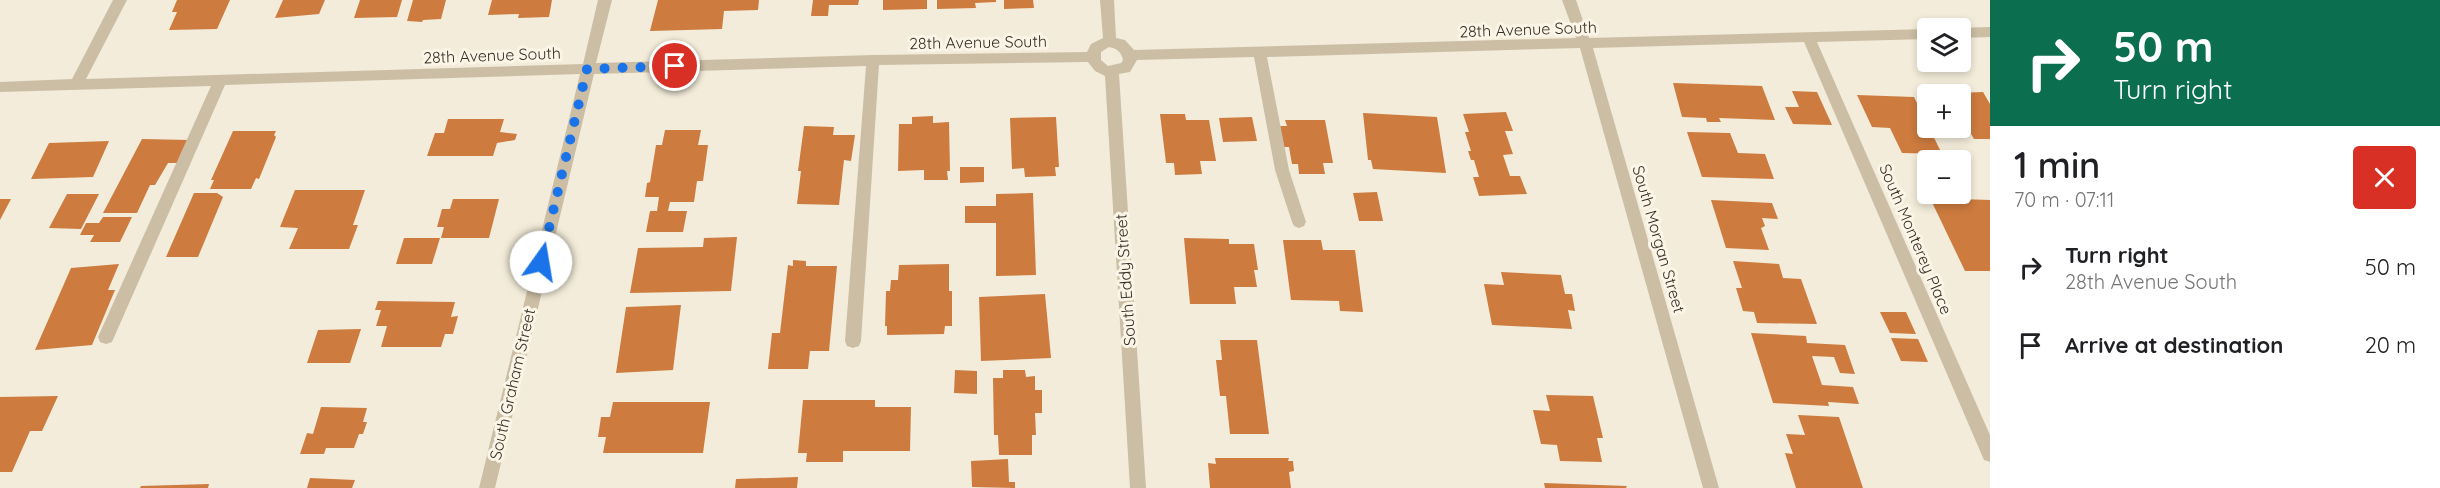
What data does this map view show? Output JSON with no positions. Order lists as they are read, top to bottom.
{
  "streets": {
    "street": [
      "28th Avenue South",
      "South Morgan Street",
      "South Monterey Place",
      "South Eddy Street",
      "South Graham Street"
    ]
  },
  "crossings": [
    ["28th Avenue South", "South Morgan Street"],
    ["28th Avenue South", "South Monterey Place"],
    ["28th Avenue South", "South Eddy Street"],
    ["28th Avenue South", "South Graham Street"]
  ],
  "page": {
    "turn": ["50 m", "Turn right"],
    "map_buttons": ["+", "−"],
    "heading": ["1 min", "70 m · 07:11"],
    "list": [
      {
        "name": "Turn right",
        "note": "28th Avenue South",
        "value": "50 m"
      },
      {
        "name": "Arrive at destination",
        "value": "20 m"
      }
    ]
  }
}
